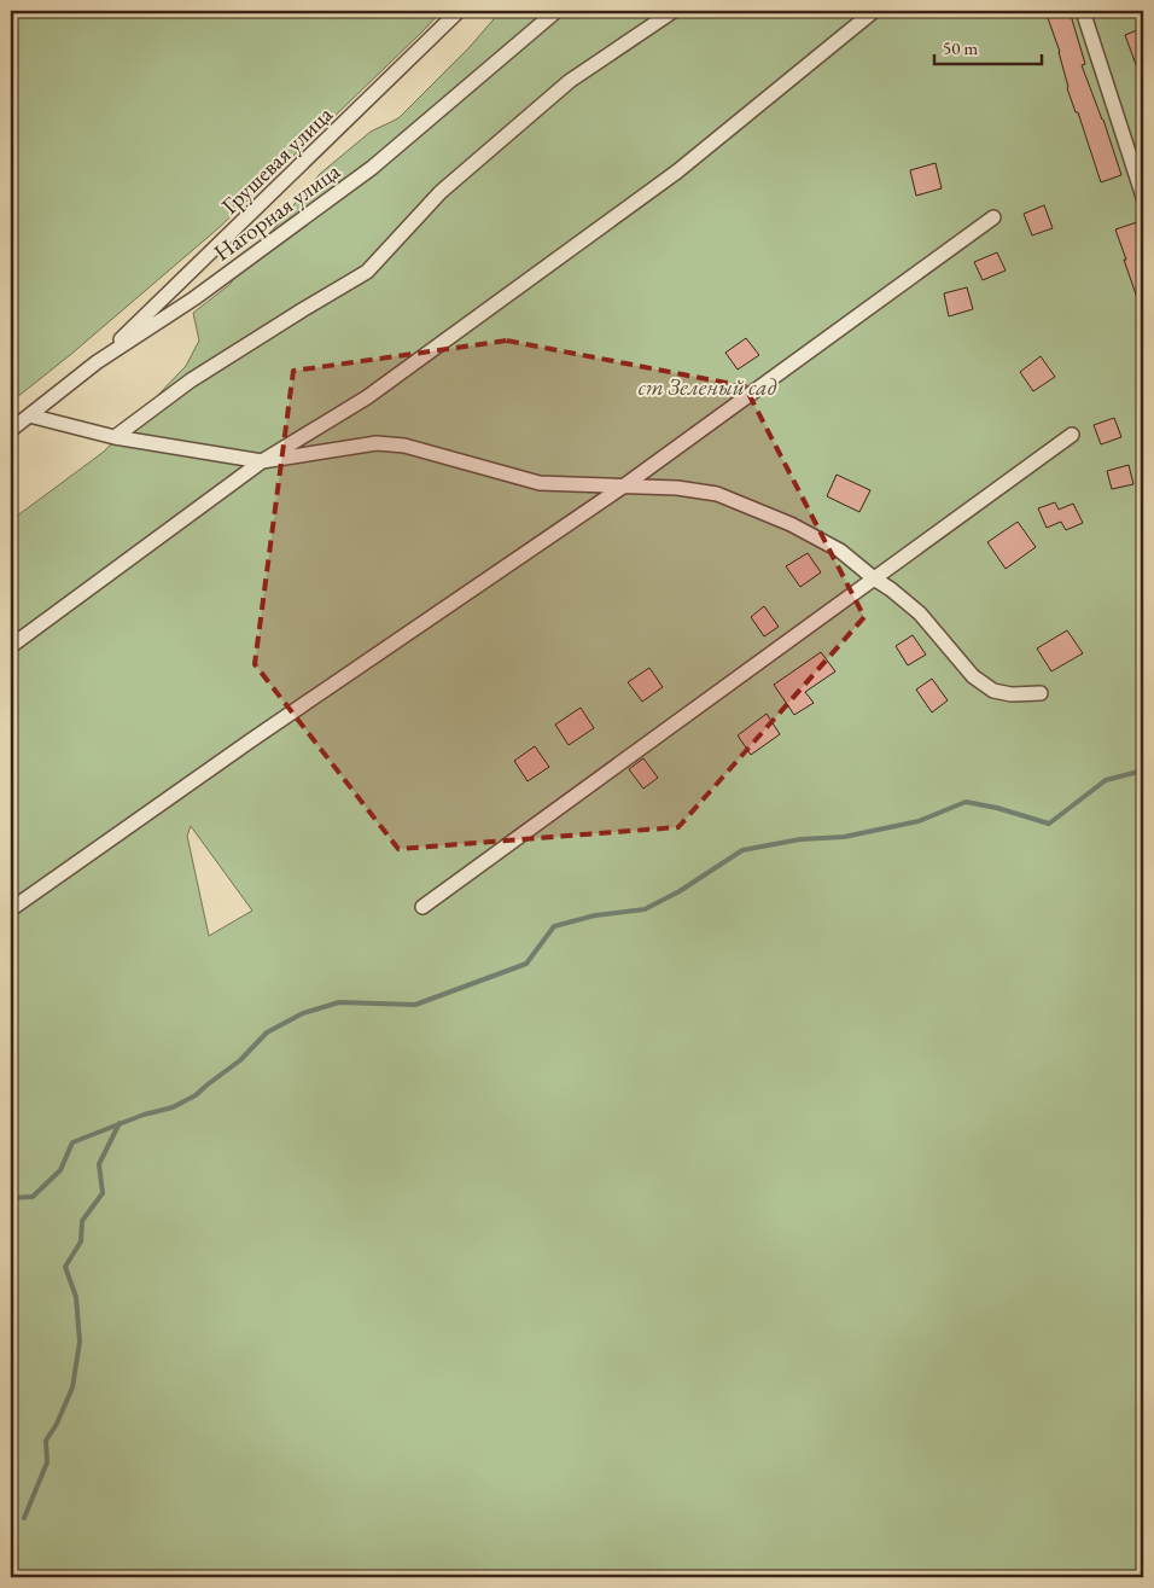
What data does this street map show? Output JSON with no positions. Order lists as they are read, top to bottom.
{
  "streets": {
    "street": ["Грушевая улица", "Нагорная улица"]
  },
  "crossings": [
    ["Грушевая улица", "Нагорная улица"]
  ],
  "parks": ["ст Зеленый сад"],
  "scale_bar": "50 m"
}
